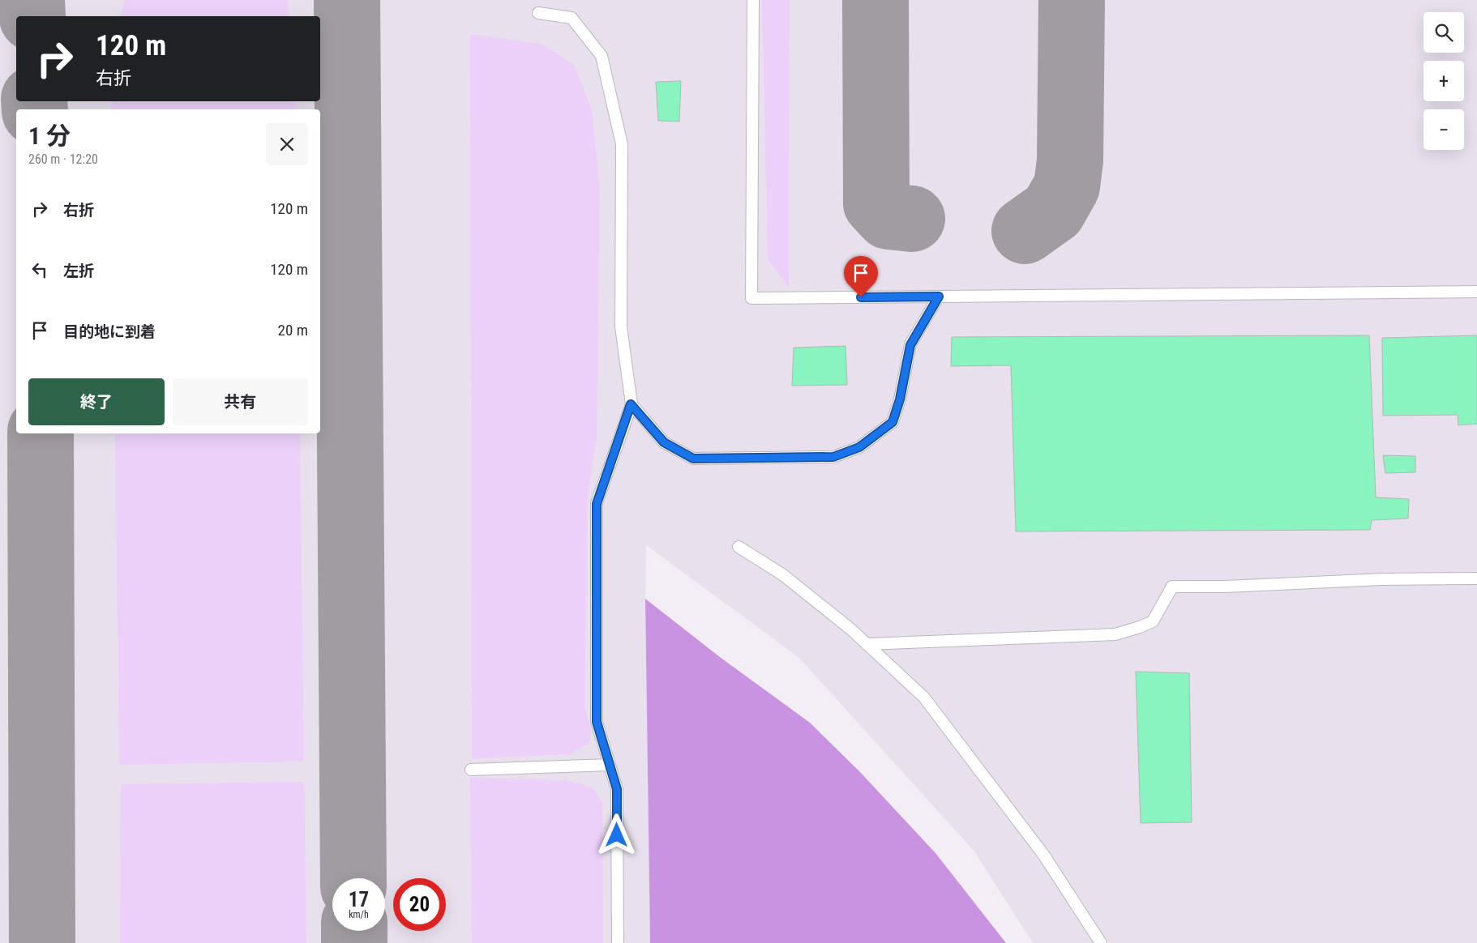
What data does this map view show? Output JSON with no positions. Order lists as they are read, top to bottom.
{
  "page": {
    "map_buttons": ["+", "−"],
    "turn": ["120 m", "右折"],
    "heading": ["1 分", "260 m · 12:20"],
    "list": [
      {
        "name": "右折",
        "value": "120 m"
      },
      {
        "name": "左折",
        "value": "120 m"
      },
      {
        "name": "目的地に到着",
        "value": "20 m"
      }
    ],
    "buttons": ["終了", "共有"],
    "speed": "17 km/h",
    "limit": "20"
  }
}
